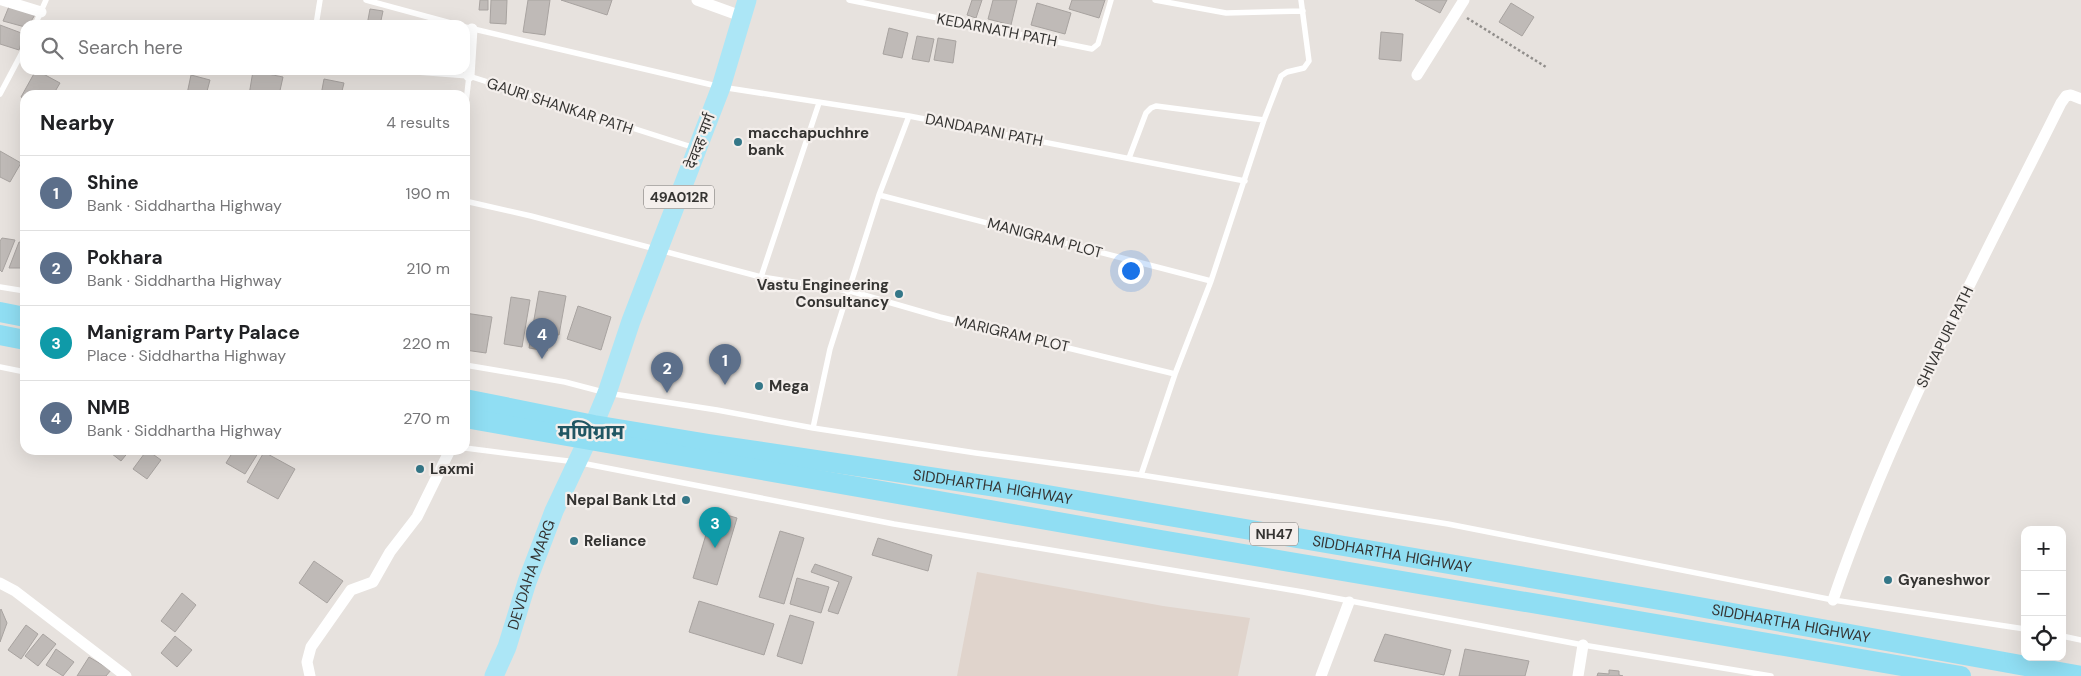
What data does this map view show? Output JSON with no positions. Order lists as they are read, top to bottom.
{
  "streets": {
    "highway": ["SIDDHARTHA HIGHWAY", "NH47"],
    "main road": ["देवदह मार्ग", "49A012R", "DEVDAHA MARG"],
    "street": ["SHIVAPURI PATH"],
    "lane": [
      "KEDARNATH PATH",
      "GAURI SHANKAR PATH",
      "DANDAPANI PATH",
      "MANIGRAM PLOT",
      "MARIGRAM PLOT"
    ]
  },
  "crossings": [
    ["GAURI SHANKAR PATH", "देवदह मार्ग"],
    ["DANDAPANI PATH", "देवदह मार्ग"],
    ["देवदह मार्ग", "MARIGRAM PLOT"],
    ["देवदह मार्ग", "DEVDAHA MARG"],
    ["SIDDHARTHA HIGHWAY", "DEVDAHA MARG"]
  ],
  "districts": ["मणिग्राम"],
  "places": [
    "macchapuchhre bank",
    "Vastu Engineering Consultancy",
    "Mega",
    "Laxmi",
    "Nepal Bank Ltd",
    "Reliance",
    "Gyaneshwor"
  ],
  "page": {
    "search": "Search here",
    "heading": ["Nearby", "4 results"],
    "list": [
      {
        "mark": "1",
        "name": "Shine",
        "note": "Bank · Siddhartha Highway",
        "value": "190 m"
      },
      {
        "mark": "2",
        "name": "Pokhara",
        "note": "Bank · Siddhartha Highway",
        "value": "210 m"
      },
      {
        "mark": "3",
        "name": "Manigram Party Palace",
        "note": "Place · Siddhartha Highway",
        "value": "220 m"
      },
      {
        "mark": "4",
        "name": "NMB",
        "note": "Bank · Siddhartha Highway",
        "value": "270 m"
      }
    ],
    "pins": [
      "4",
      "1",
      "2",
      "3"
    ],
    "map_buttons": ["+", "−"]
  }
}
